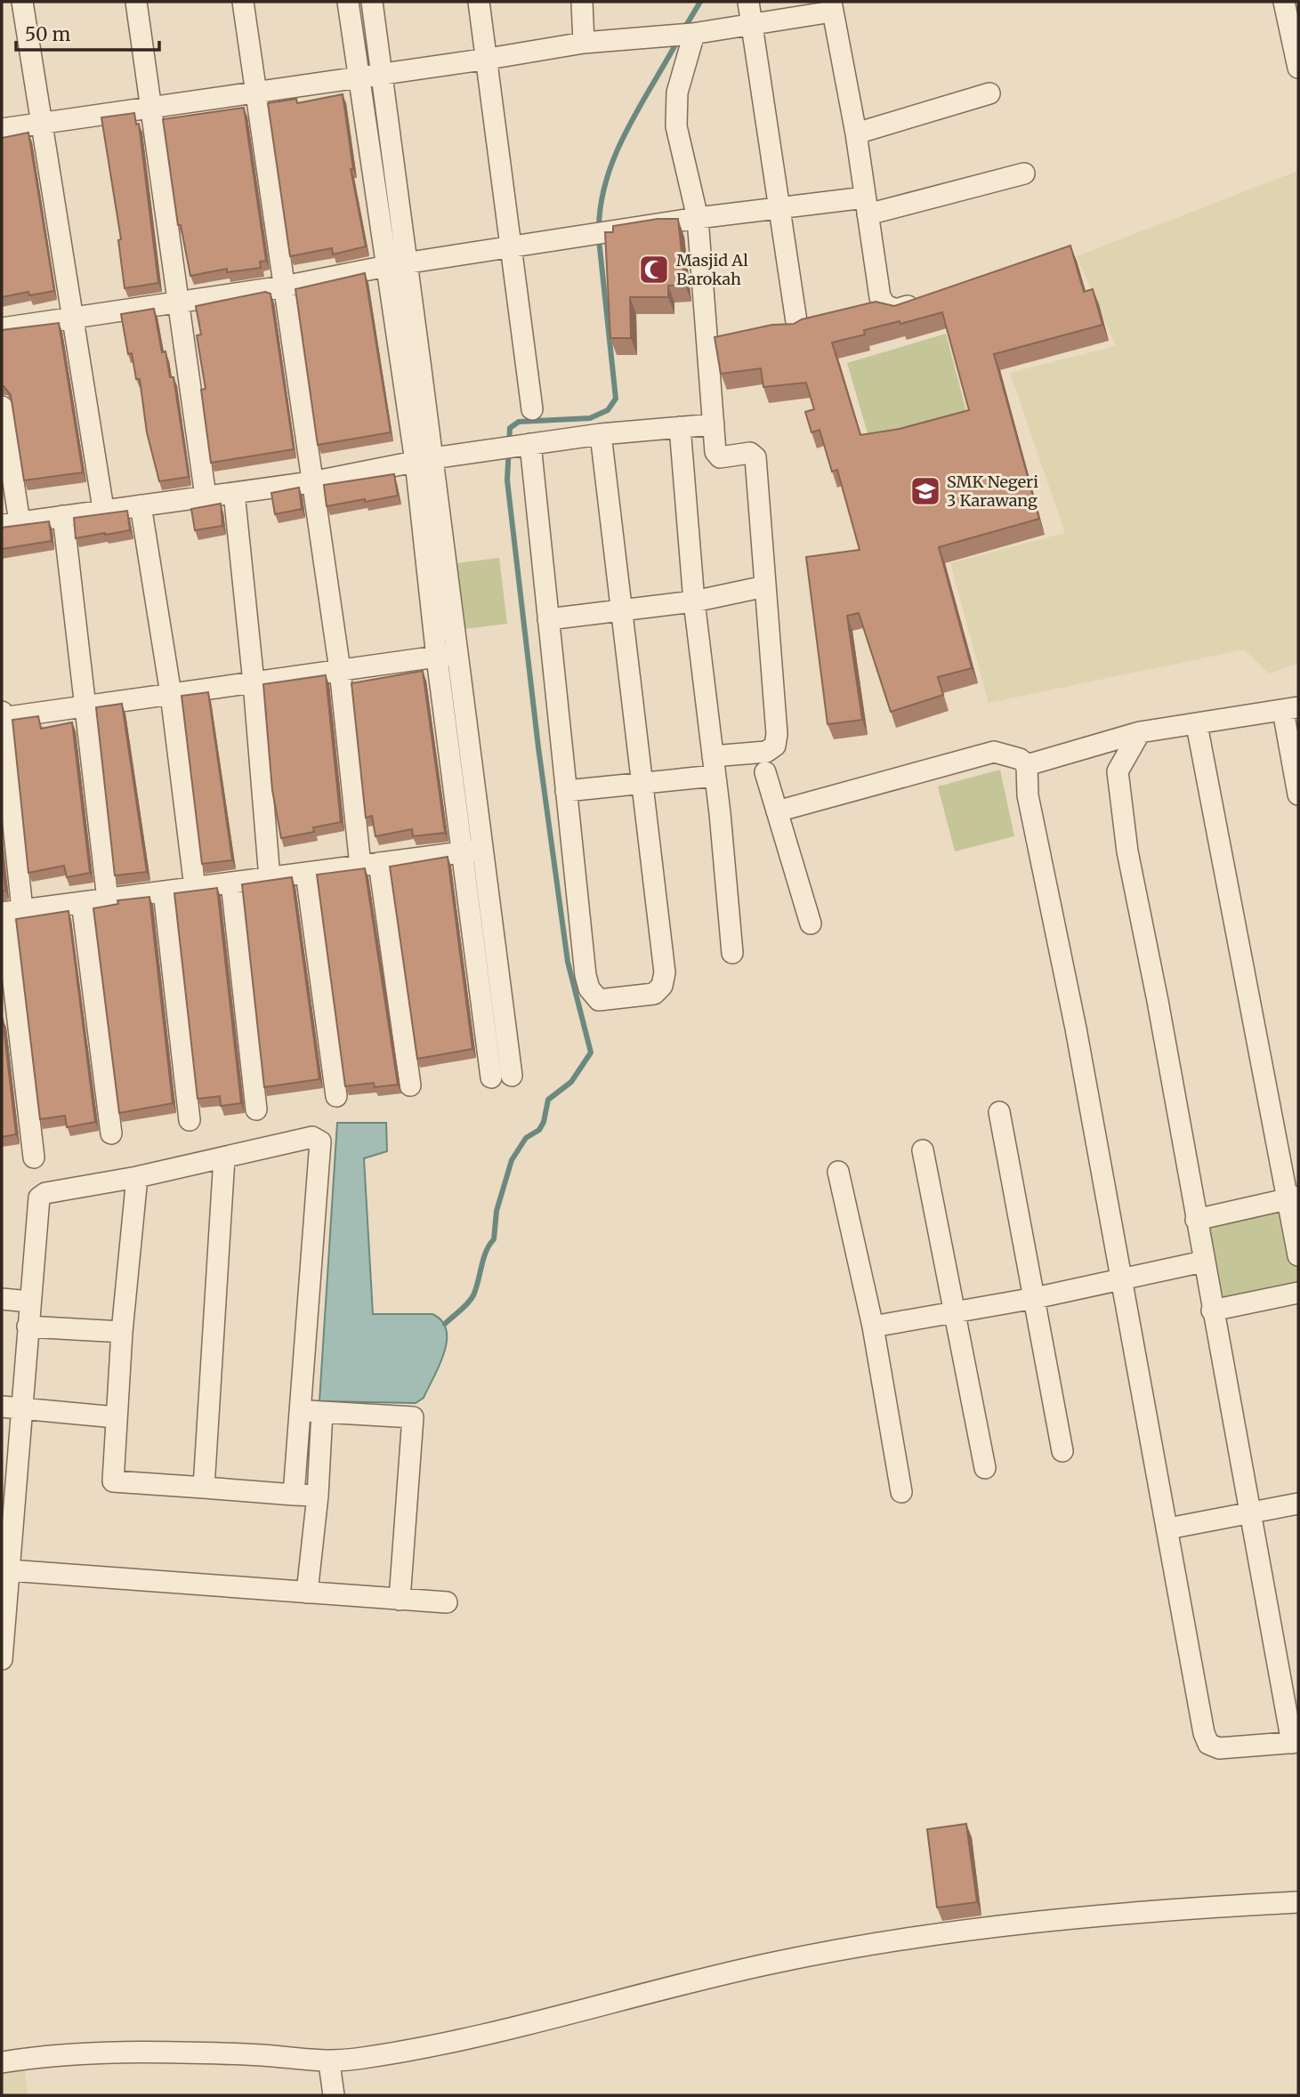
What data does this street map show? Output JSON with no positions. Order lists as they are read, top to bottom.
{
  "places": {
    "mosque": ["Masjid Al Barokah"],
    "school or university": ["SMK Negeri 3 Karawang"]
  },
  "scale_bar": "50 m"
}
